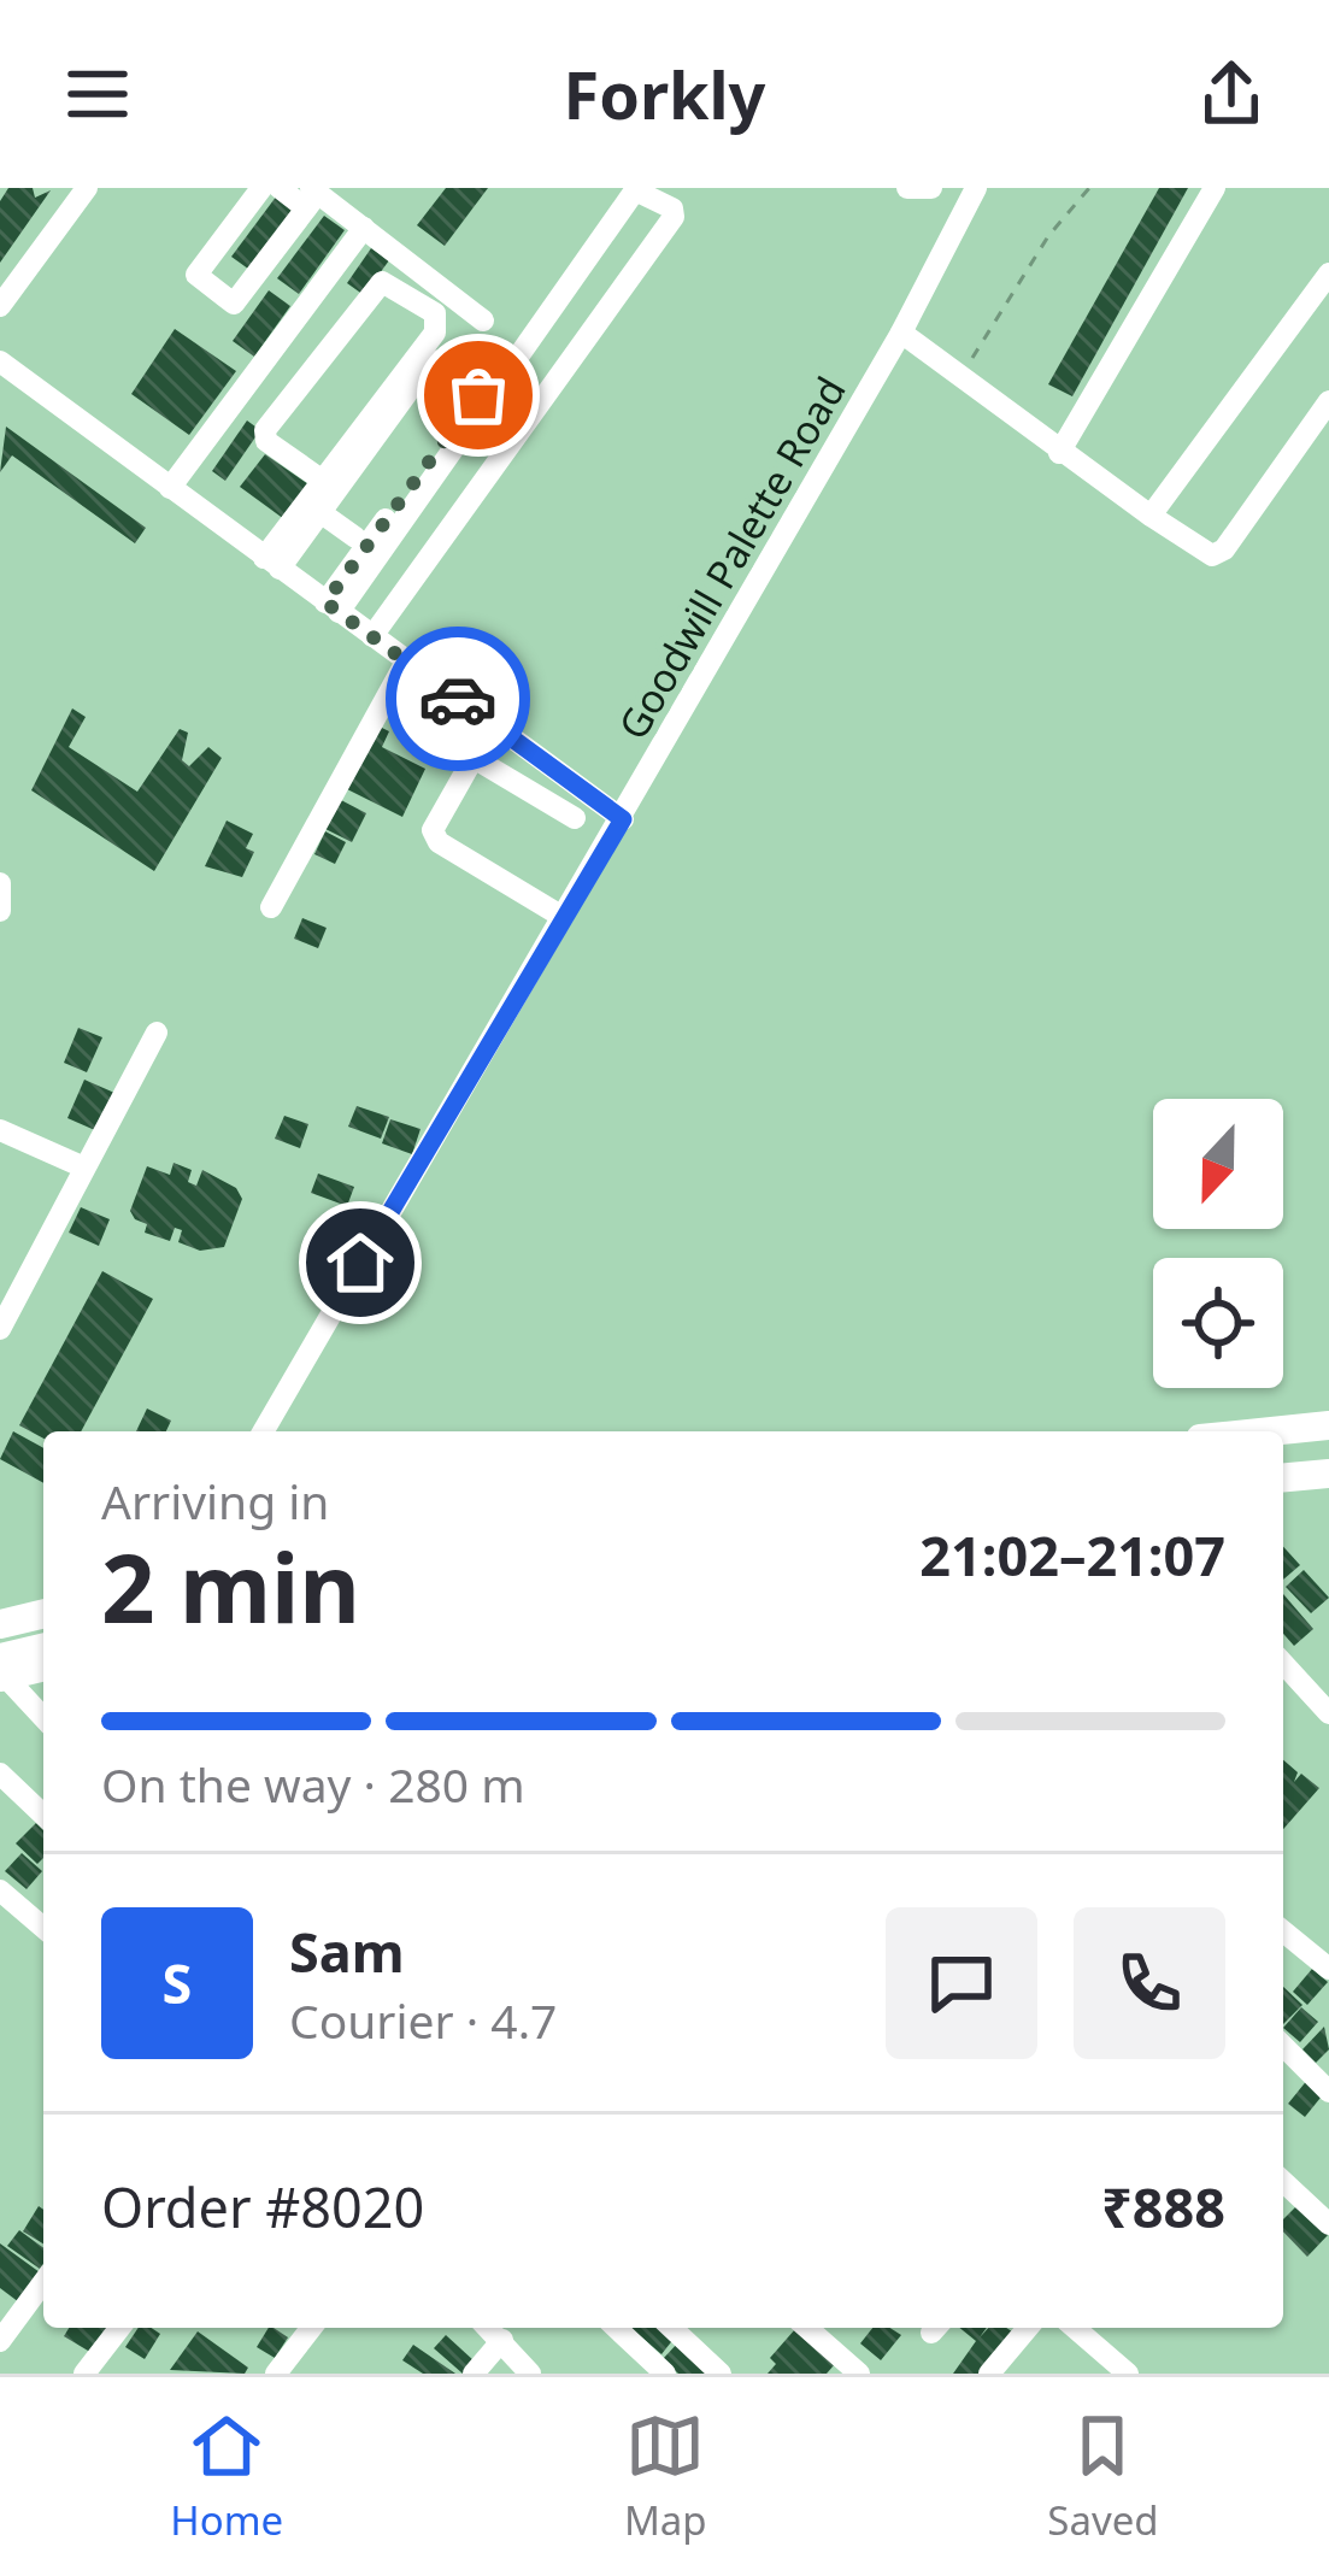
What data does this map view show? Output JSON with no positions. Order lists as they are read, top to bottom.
{
  "streets": {
    "street": ["Goodwill Palette Road"]
  },
  "north": "bottom",
  "page": {
    "header": "Forkly",
    "heading": ["2 min", "Arriving in", "21:02–21:07"],
    "panel": [
      "Sam",
      "Courier · 4.7",
      "Order #8020",
      "₹888"
    ],
    "bar": "On the way · 280 m",
    "round": "S",
    "tabs": ["Home", "Map", "Saved"]
  }
}
